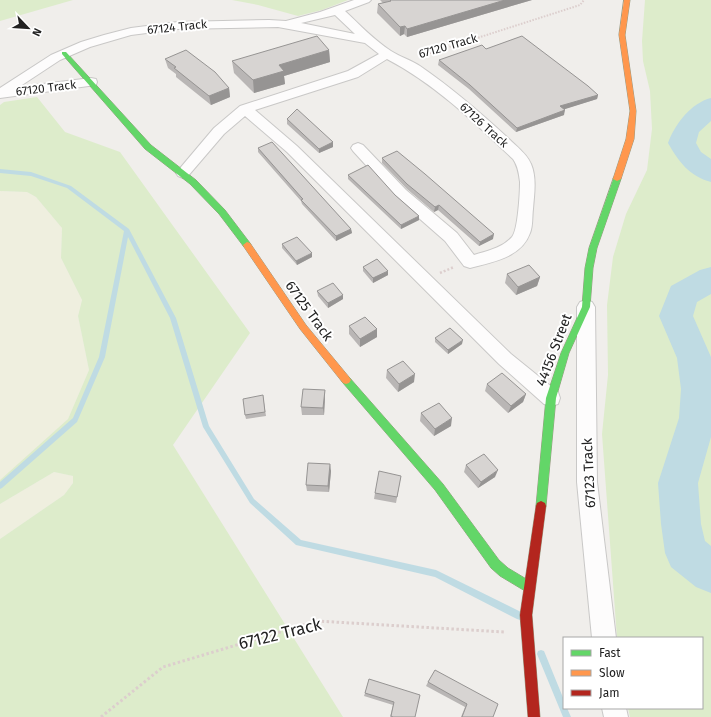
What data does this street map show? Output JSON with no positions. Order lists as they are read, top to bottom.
{
  "streets": {
    "street": [
      "67124 Track",
      "67120 Track",
      "67126 Track",
      "67125 Track",
      "44156 Street",
      "67123 Track"
    ],
    "path": ["67122 Track"]
  },
  "crossings": [
    ["67124 Track", "67120 Track"],
    ["67124 Track", "67126 Track"],
    ["67124 Track", "67125 Track"],
    ["67120 Track", "67126 Track"],
    ["67120 Track", "67125 Track"],
    ["67125 Track", "44156 Street"],
    ["44156 Street", "67123 Track"],
    ["44156 Street", "67122 Track"]
  ],
  "legend": ["Fast", "Slow", "Jam"],
  "north": "bottom right"
}
